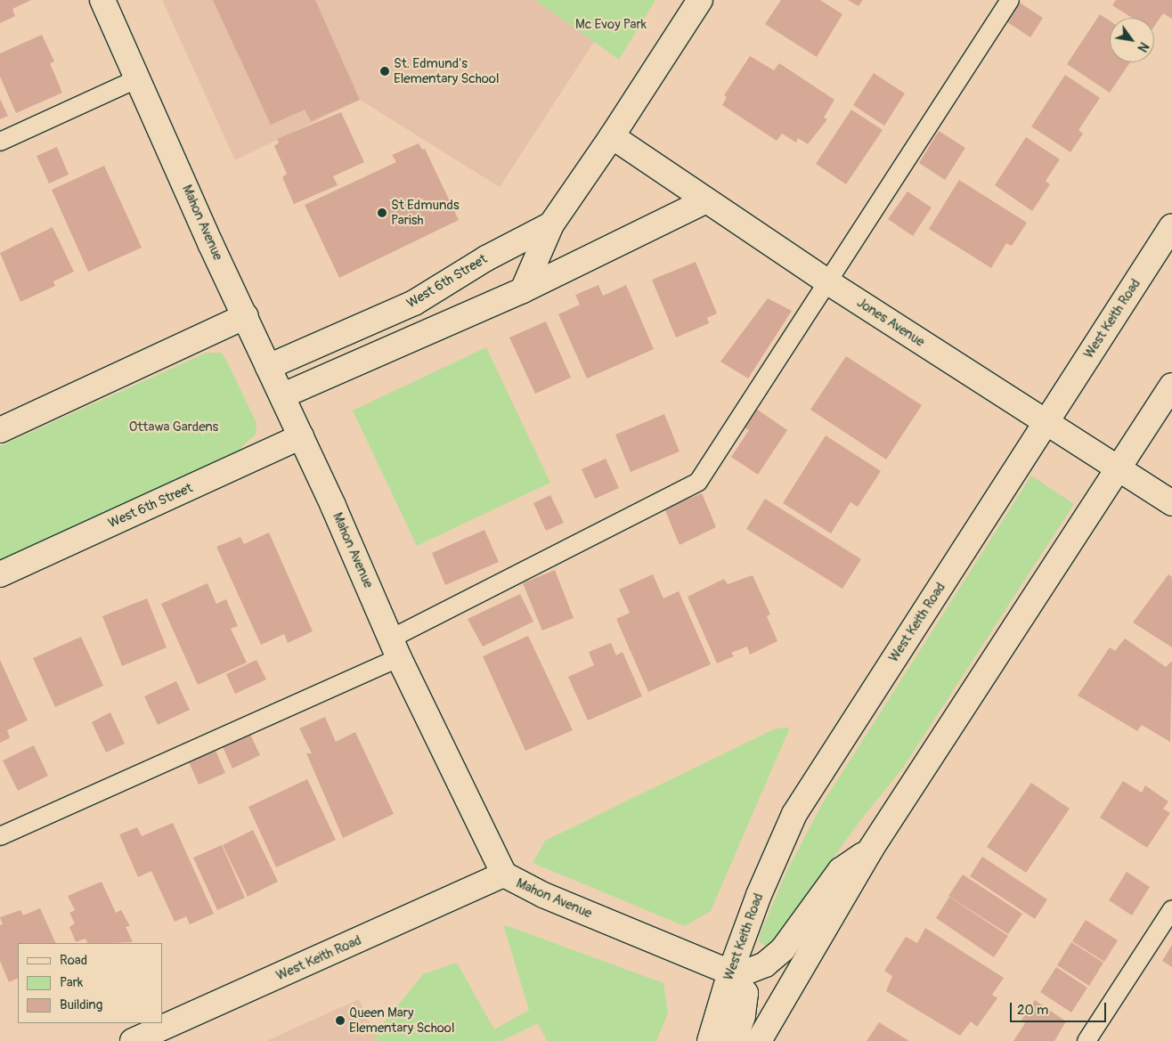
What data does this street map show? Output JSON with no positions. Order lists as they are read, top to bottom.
{
  "streets": {
    "street": [
      "Mahon Avenue",
      "West 6th Street",
      "West Keith Road",
      "Jones Avenue"
    ]
  },
  "crossings": [
    ["Mahon Avenue", "West 6th Street"],
    ["Mahon Avenue", "West Keith Road"],
    ["West 6th Street", "Jones Avenue"],
    ["West Keith Road", "Jones Avenue"]
  ],
  "parks": ["Mc Evoy Park", "Ottawa Gardens"],
  "places": ["St. Edmund's Elementary School", "St Edmunds Parish", "Queen Mary Elementary School"],
  "legend": ["Road", "Park", "Building"],
  "scale_bar": "20 m",
  "north": "bottom right"
}
